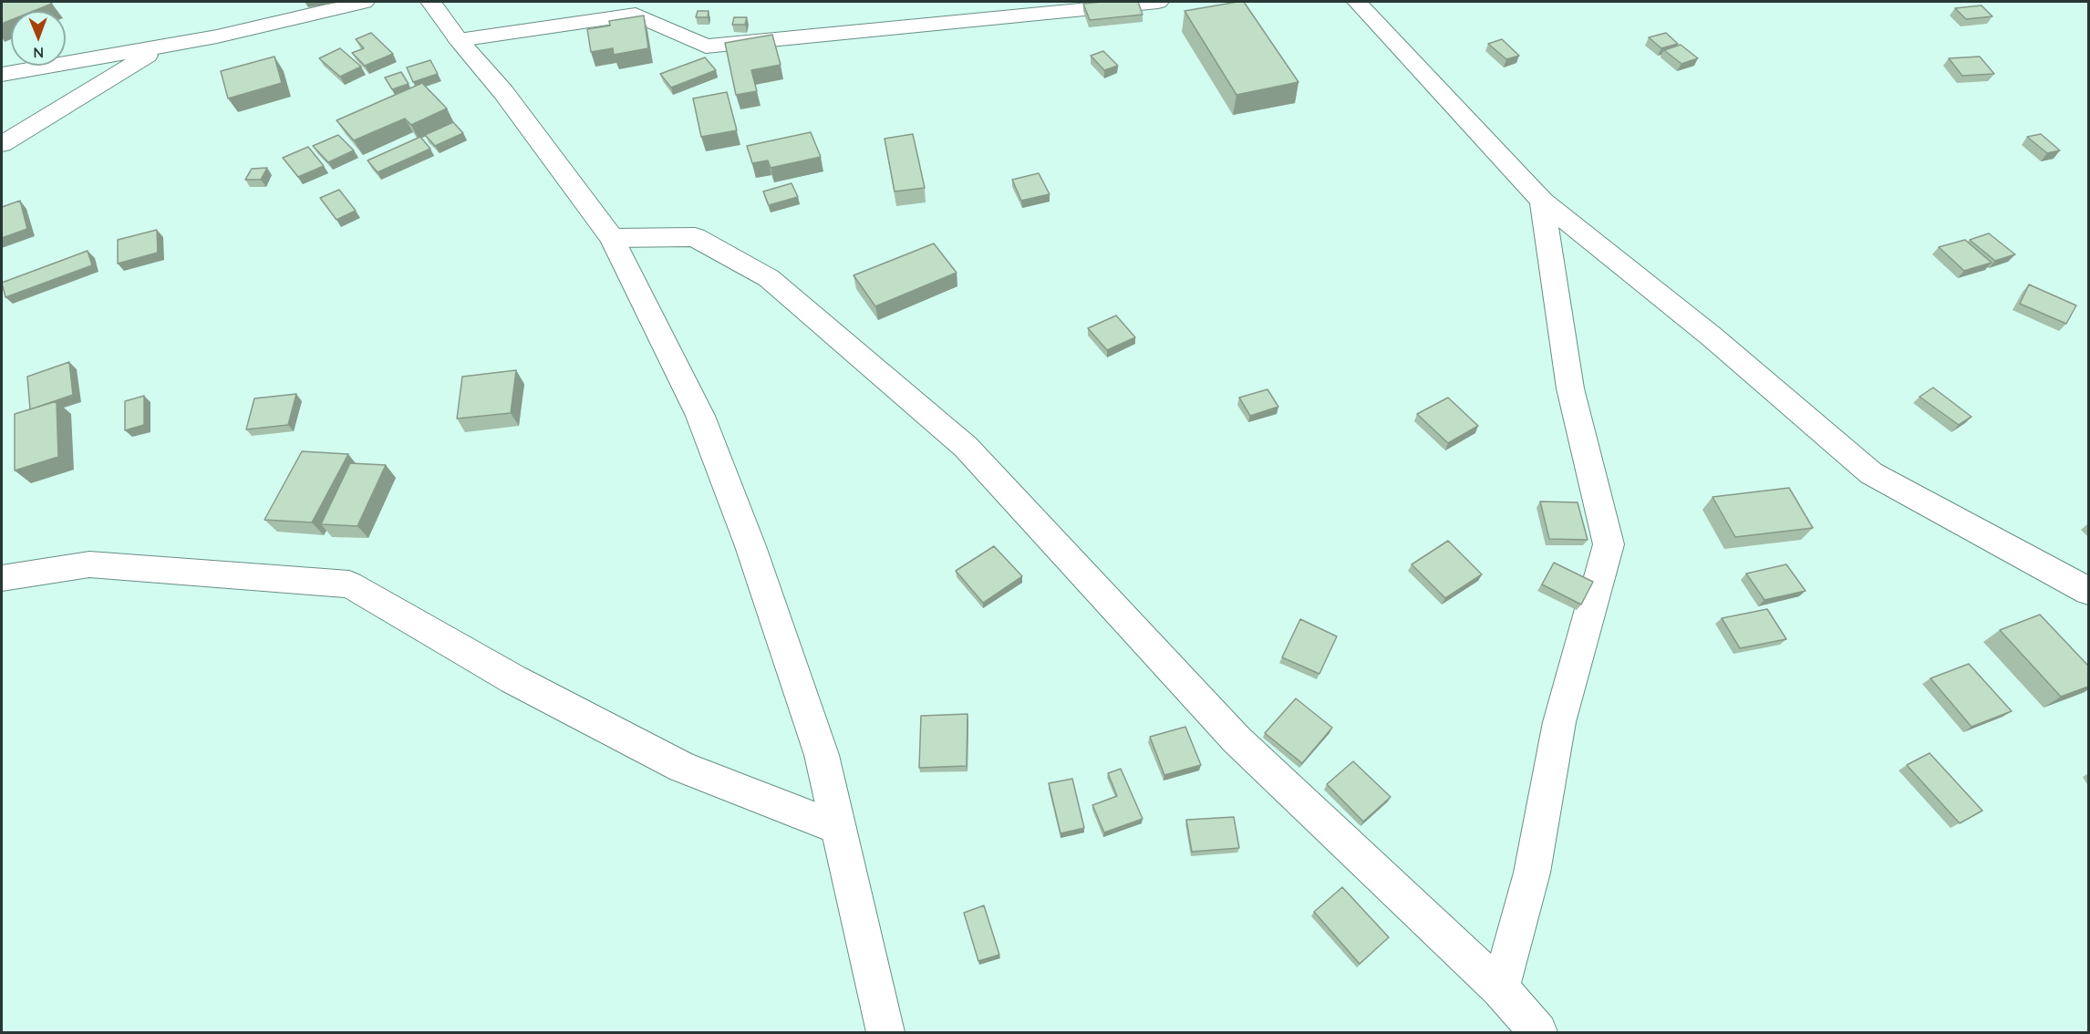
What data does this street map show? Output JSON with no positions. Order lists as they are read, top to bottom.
{
  "north": "bottom"
}
